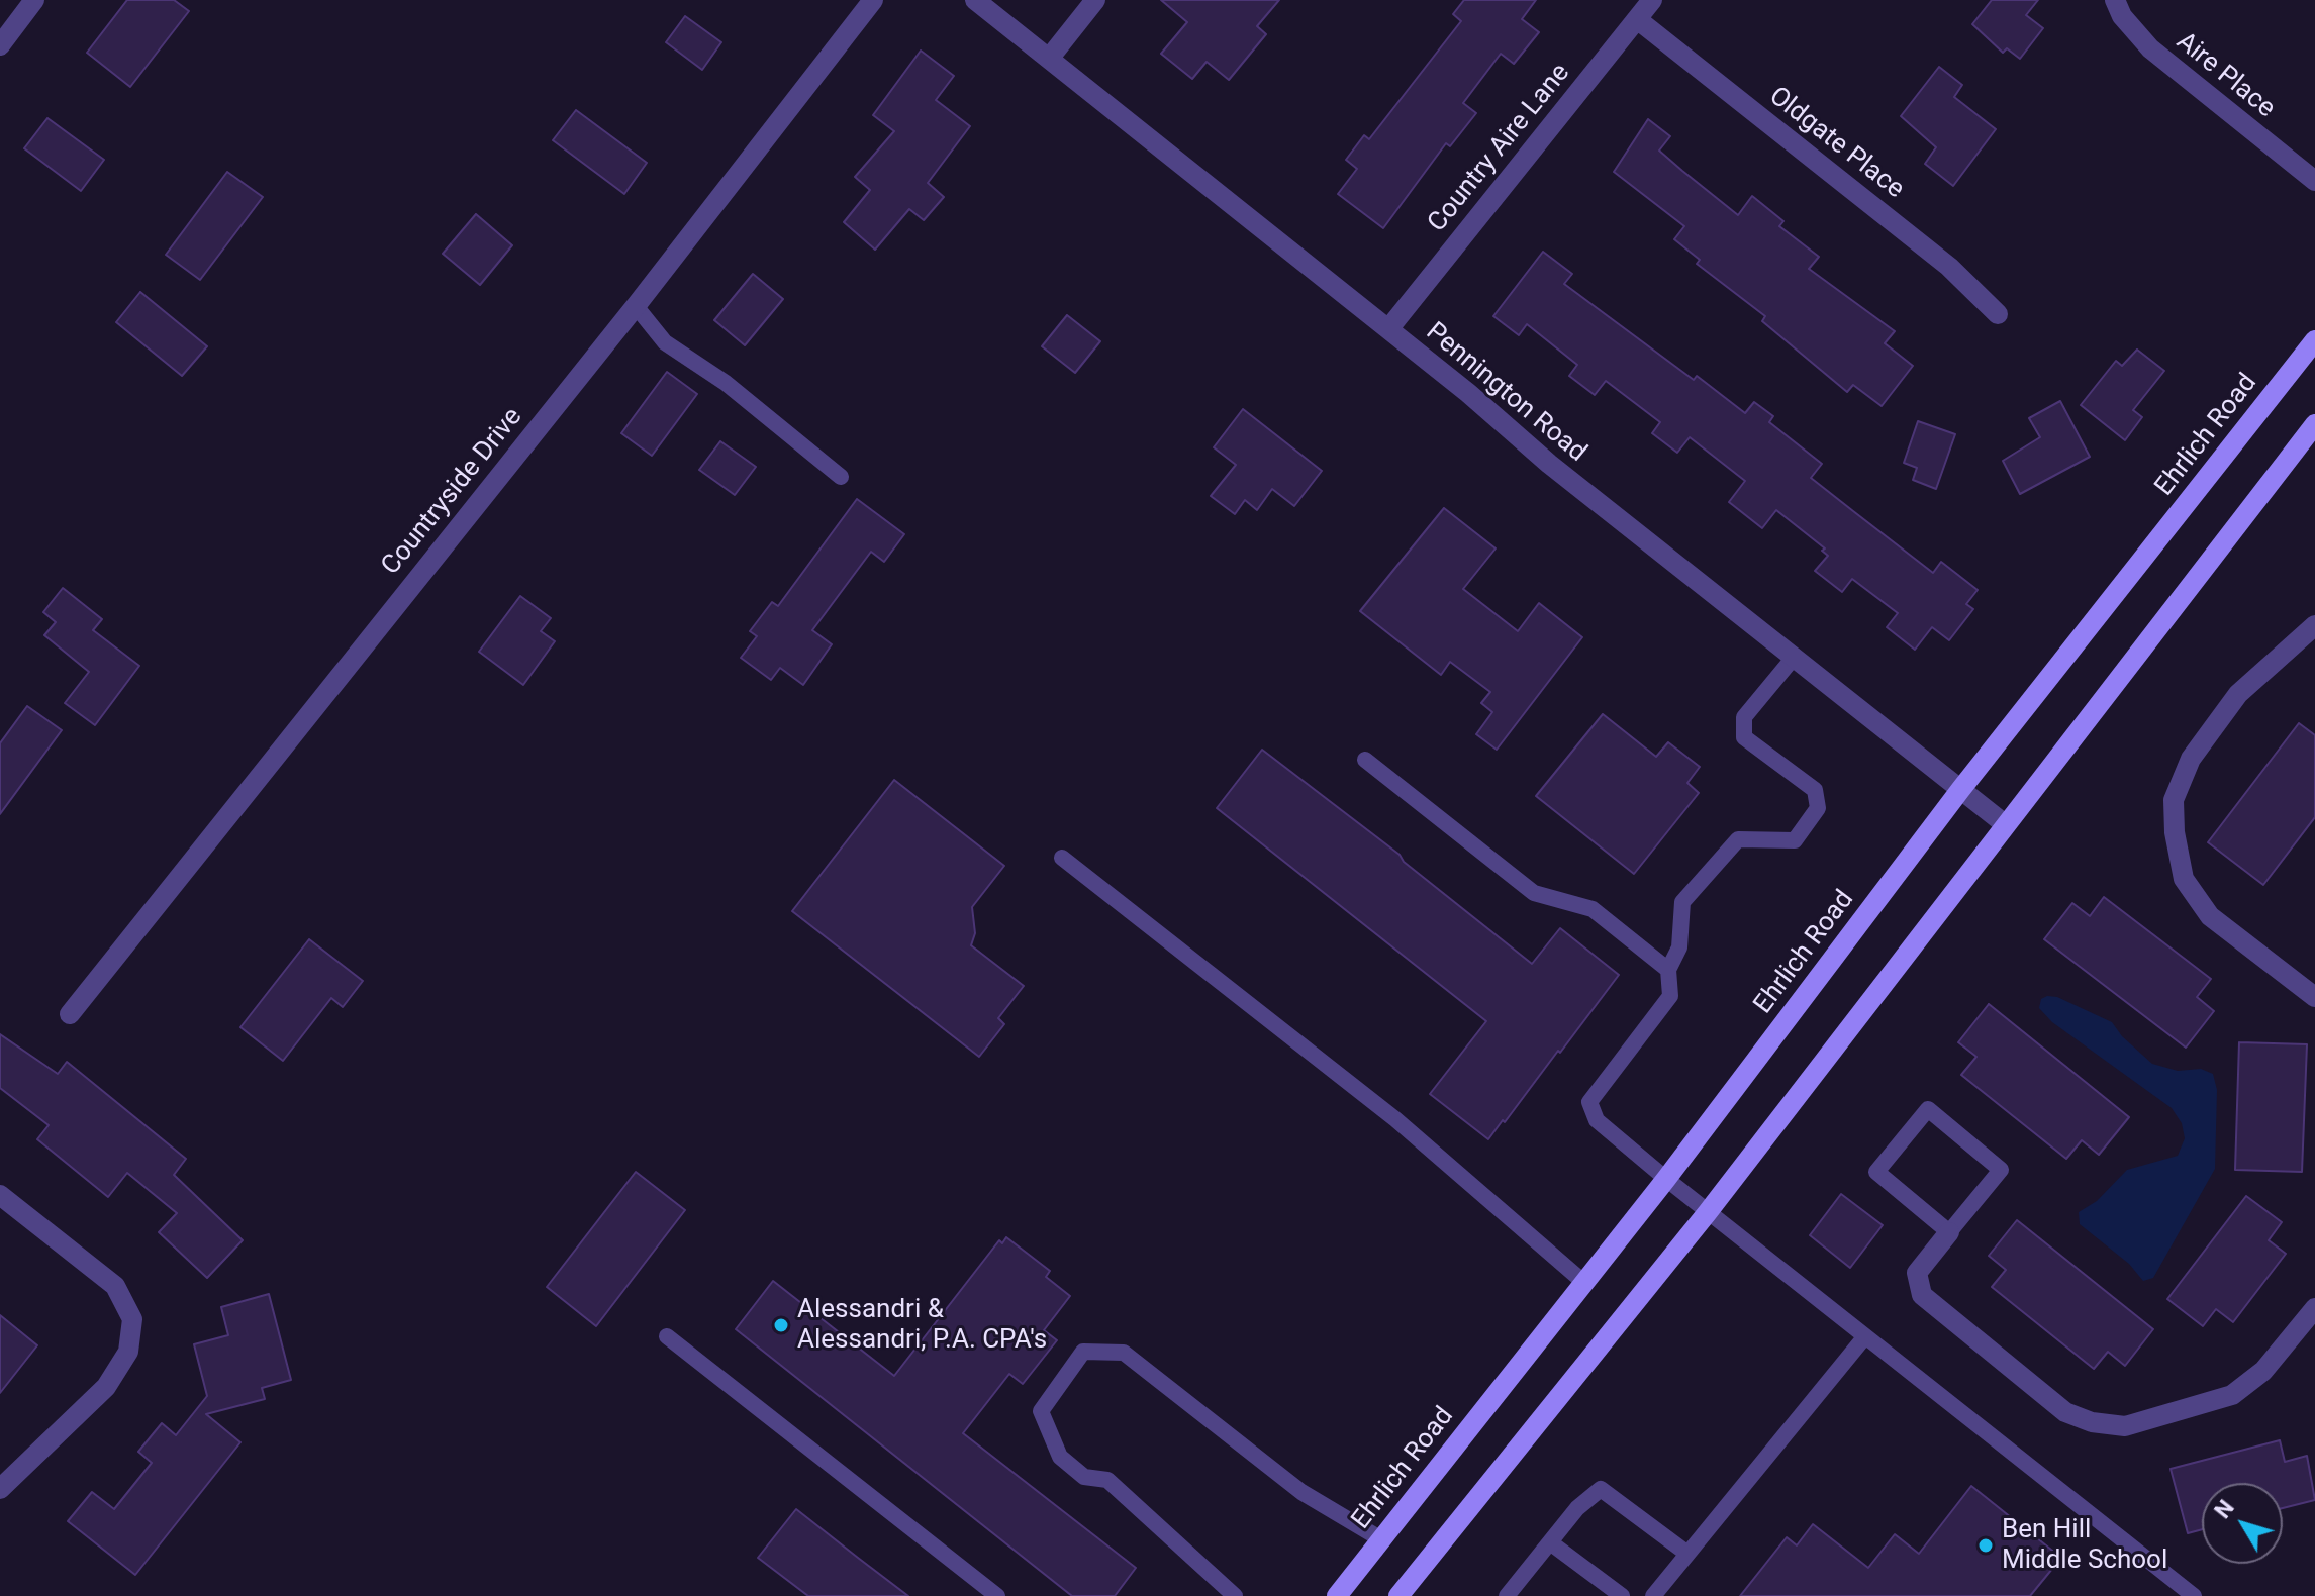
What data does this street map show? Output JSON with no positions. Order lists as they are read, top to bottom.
{
  "streets": {
    "main road": ["Ehrlich Road"],
    "street": [
      "Aire Place",
      "Oldgate Place",
      "Country Aire Lane",
      "Pennington Road",
      "Countryside Drive"
    ]
  },
  "crossings": [
    ["Oldgate Place", "Country Aire Lane"],
    ["Country Aire Lane", "Pennington Road"],
    ["Pennington Road", "Ehrlich Road"]
  ],
  "places": ["Alessandri & Alessandri, P.A. CPA's", "Ben Hill Middle School"],
  "north": "top left"
}
